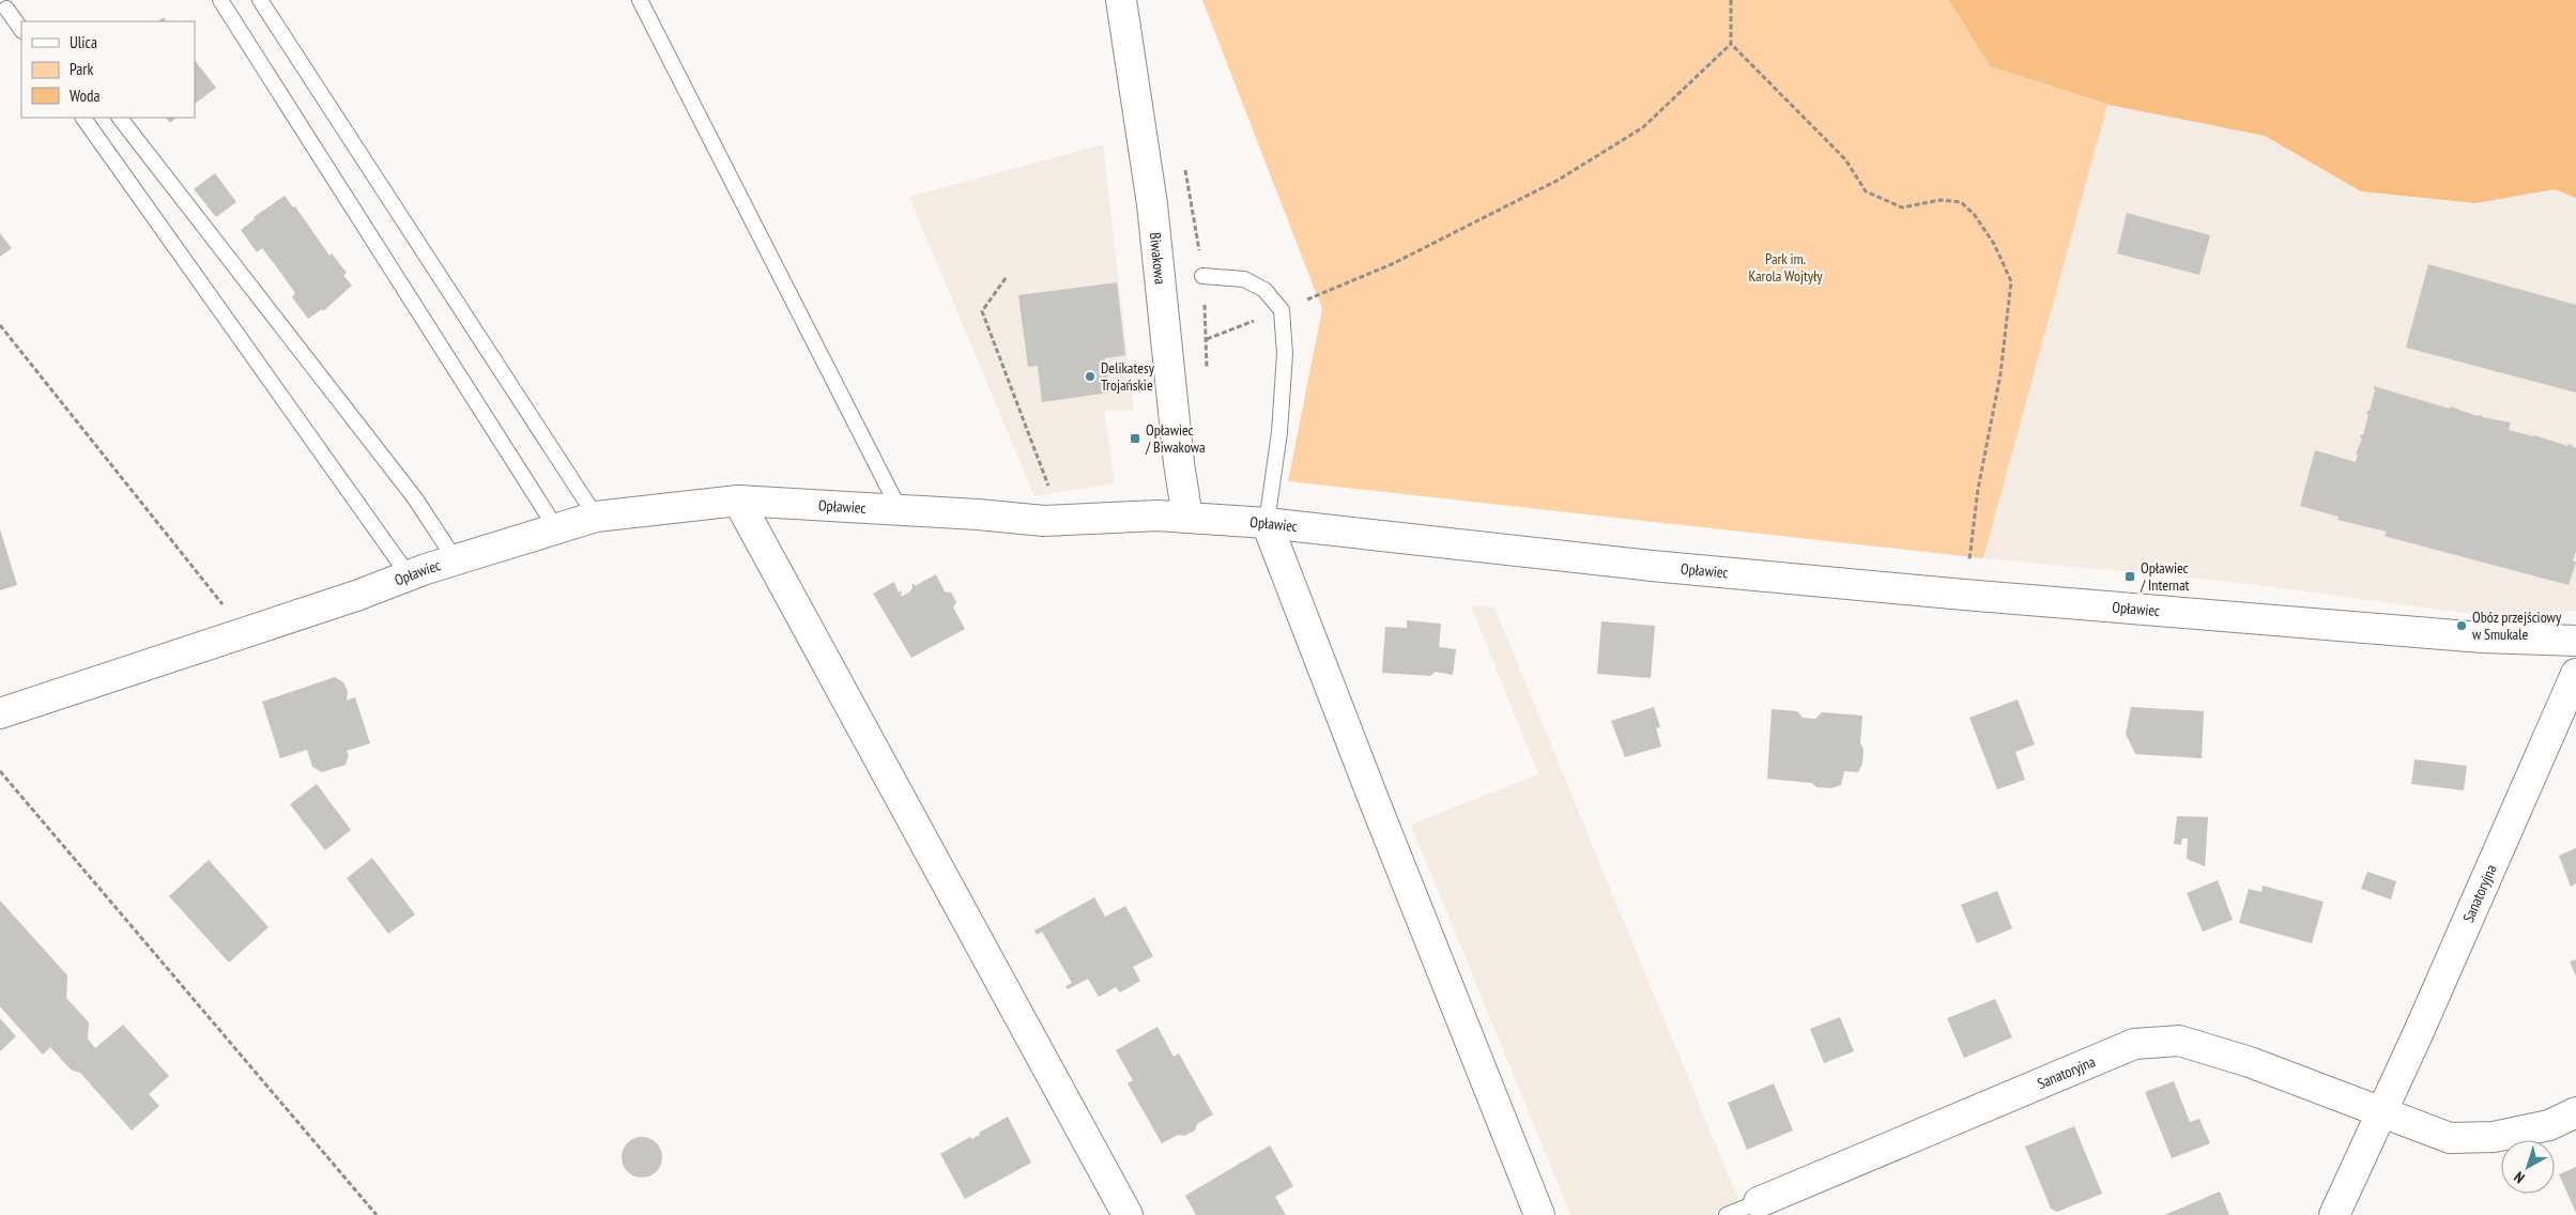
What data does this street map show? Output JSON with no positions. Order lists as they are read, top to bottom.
{
  "streets": {
    "street": ["Biwakowa", "Opławiec", "Sanatoryjna"]
  },
  "crossings": [
    ["Biwakowa", "Opławiec"]
  ],
  "parks": ["Park im. Karola Wojtyły"],
  "places": {
    "other": ["Delikatesy Trojańskie", "Obóz przejściowy w Smukale"],
    "transit": ["Opławiec / Biwakowa", "Opławiec / Internat"]
  },
  "legend": ["Ulica", "Park", "Woda"],
  "north": "bottom left"
}
